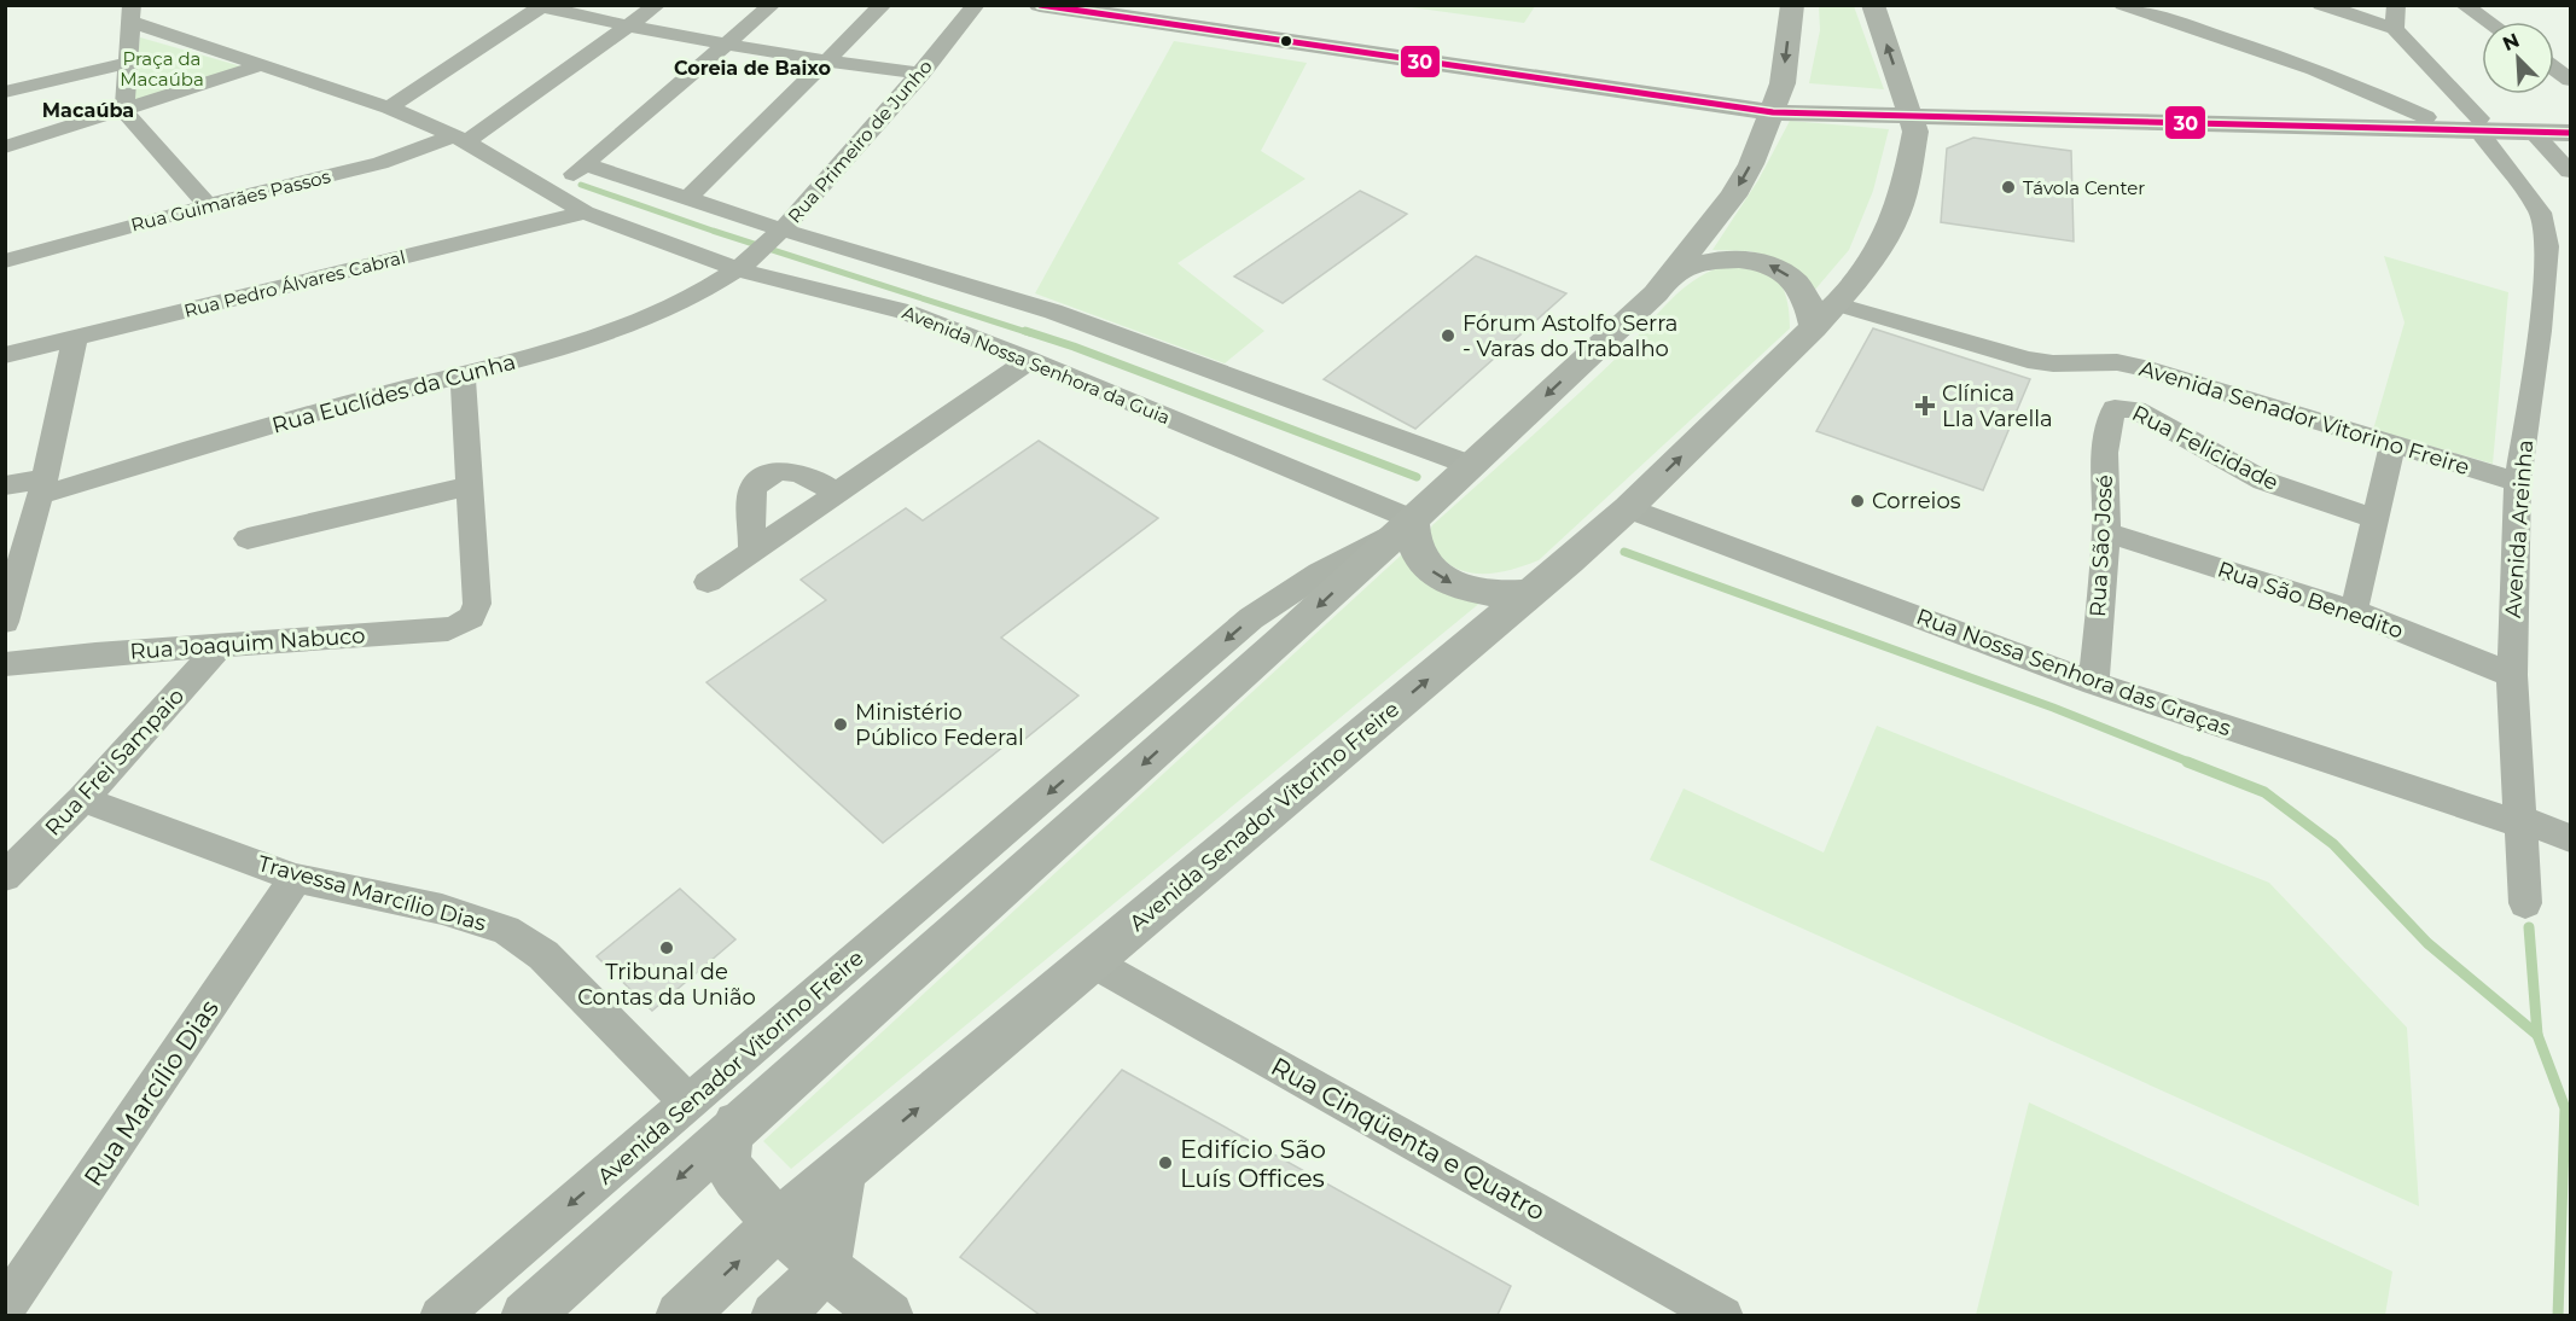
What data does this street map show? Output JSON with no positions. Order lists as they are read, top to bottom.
{
  "streets": {
    "main road": ["Avenida Senador Vitorino Freire"],
    "street": [
      "Rua Primeiro de Junho",
      "Rua Guimarães Passos",
      "Rua Pedro Álvares Cabral",
      "Avenida Nossa Senhora da Guia",
      "Rua Euclídes da Cunha",
      "Rua Felicidade",
      "Avenida Areinha",
      "Rua São José",
      "Rua São Benedito",
      "Rua Joaquim Nabuco",
      "Rua Nossa Senhora das Graças",
      "Rua Frei Sampaio",
      "Travessa Marcílio Dias",
      "Rua Marcílio Dias",
      "Rua Cinqüenta e Quatro"
    ]
  },
  "crossings": [
    ["Rua Primeiro de Junho", "Avenida Nossa Senhora da Guia"],
    ["Rua Primeiro de Junho", "Rua Euclídes da Cunha"],
    ["Rua Guimarães Passos", "Avenida Nossa Senhora da Guia"],
    ["Rua Pedro Álvares Cabral", "Avenida Nossa Senhora da Guia"],
    ["Avenida Nossa Senhora da Guia", "Rua Euclídes da Cunha"],
    ["Avenida Nossa Senhora da Guia", "Avenida Senador Vitorino Freire"],
    ["Avenida Senador Vitorino Freire", "Avenida Areinha"],
    ["Avenida Senador Vitorino Freire", "Rua Nossa Senhora das Graças"],
    ["Avenida Senador Vitorino Freire", "Travessa Marcílio Dias"],
    ["Avenida Senador Vitorino Freire", "Rua Cinqüenta e Quatro"],
    ["Rua Felicidade", "Rua São José"],
    ["Avenida Areinha", "Rua São Benedito"],
    ["Avenida Areinha", "Rua Nossa Senhora das Graças"],
    ["Rua São José", "Rua São Benedito"],
    ["Rua São José", "Rua Nossa Senhora das Graças"],
    ["Rua Joaquim Nabuco", "Rua Frei Sampaio"],
    ["Rua Frei Sampaio", "Travessa Marcílio Dias"],
    ["Travessa Marcílio Dias", "Rua Marcílio Dias"]
  ],
  "districts": ["Coreia de Baixo", "Macaúba"],
  "parks": ["Praça da Macaúba"],
  "places": {
    "other": [
      "Távola Center",
      "Fórum Astolfo Serra - Varas do Trabalho",
      "Correios",
      "Ministério Público Federal",
      "Tribunal de Contas da União",
      "Edifício São Luís Offices"
    ],
    "health": ["Clínica LIa Varella"]
  },
  "lines": ["transit line 30"],
  "north": "top left"
}
